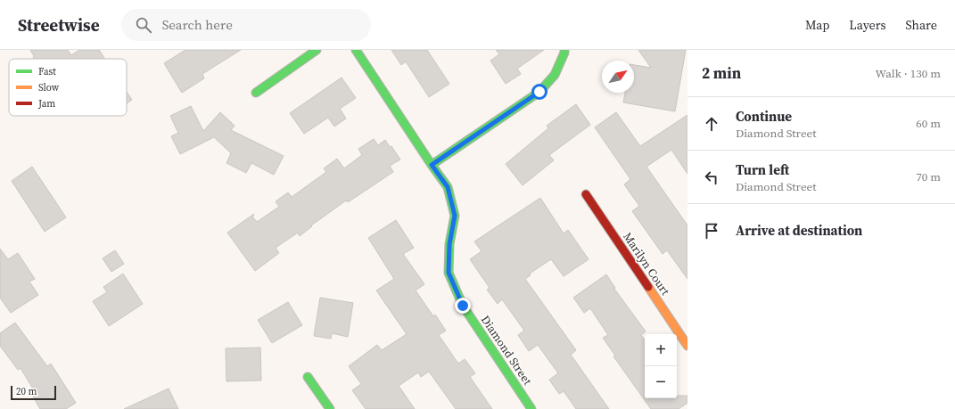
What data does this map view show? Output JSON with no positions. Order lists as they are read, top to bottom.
{
  "streets": {
    "street": ["Marilyn Court", "Diamond Street"]
  },
  "legend": ["Fast", "Slow", "Jam"],
  "scale_bar": "20 m",
  "north": "top right",
  "page": {
    "header": "Streetwise",
    "search": "Search here",
    "nav": ["Map", "Layers", "Share"],
    "heading": ["2 min", "Walk · 130 m"],
    "list": [
      ["Continue", "Diamond Street", "60 m"],
      ["Turn left", "Diamond Street", "70 m"],
      "Arrive at destination"
    ],
    "map_buttons": ["+", "−"],
    "scale": "20 m"
  }
}
